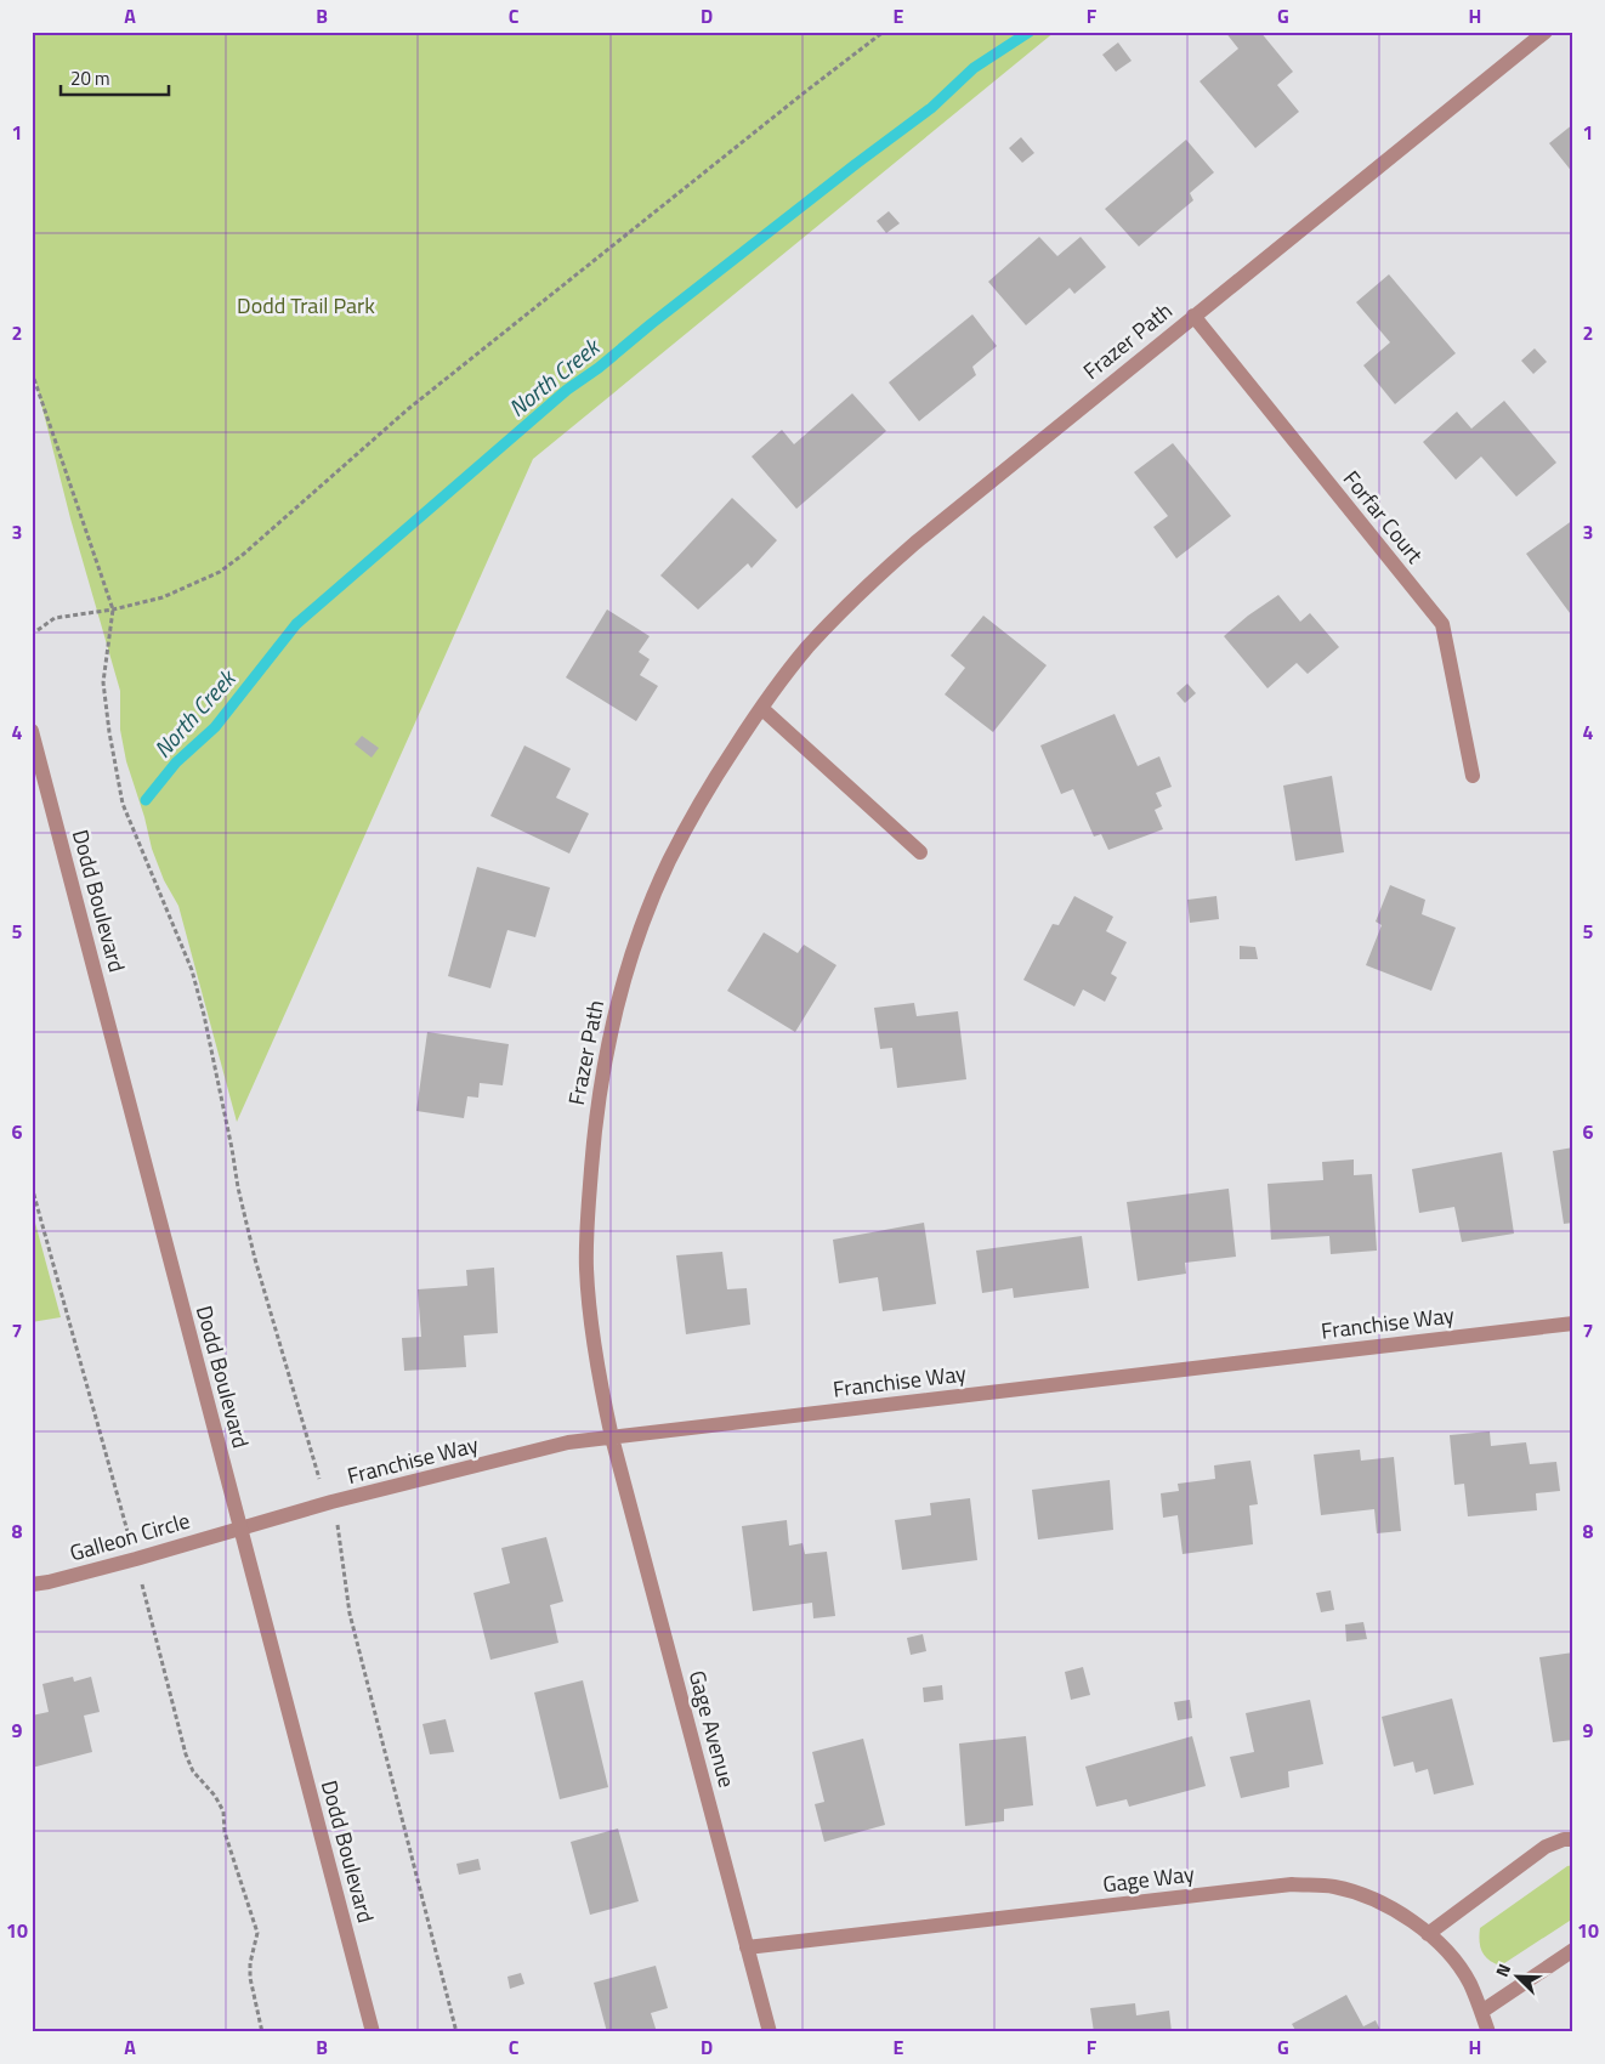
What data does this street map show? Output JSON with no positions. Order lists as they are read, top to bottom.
{
  "streets": {
    "street": [
      "Frazer Path",
      "Forfar Court",
      "Dodd Boulevard",
      "Franchise Way",
      "Galleon Circle",
      "Gage Avenue",
      "Gage Way"
    ]
  },
  "crossings": [
    ["Frazer Path", "Forfar Court"],
    ["Frazer Path", "Franchise Way"],
    ["Frazer Path", "Gage Avenue"],
    ["Dodd Boulevard", "Franchise Way"],
    ["Dodd Boulevard", "Galleon Circle"],
    ["Franchise Way", "Galleon Circle"],
    ["Franchise Way", "Gage Avenue"],
    ["Gage Avenue", "Gage Way"]
  ],
  "water": ["North Creek"],
  "parks": ["Dodd Trail Park"],
  "scale_bar": "20 m",
  "north": "top left",
  "grid": {
    "columns": [
      "A",
      "B",
      "C",
      "D",
      "E",
      "F",
      "G",
      "H"
    ],
    "rows": [
      "1",
      "2",
      "3",
      "4",
      "5",
      "6",
      "7",
      "8",
      "9",
      "10"
    ]
  }
}
